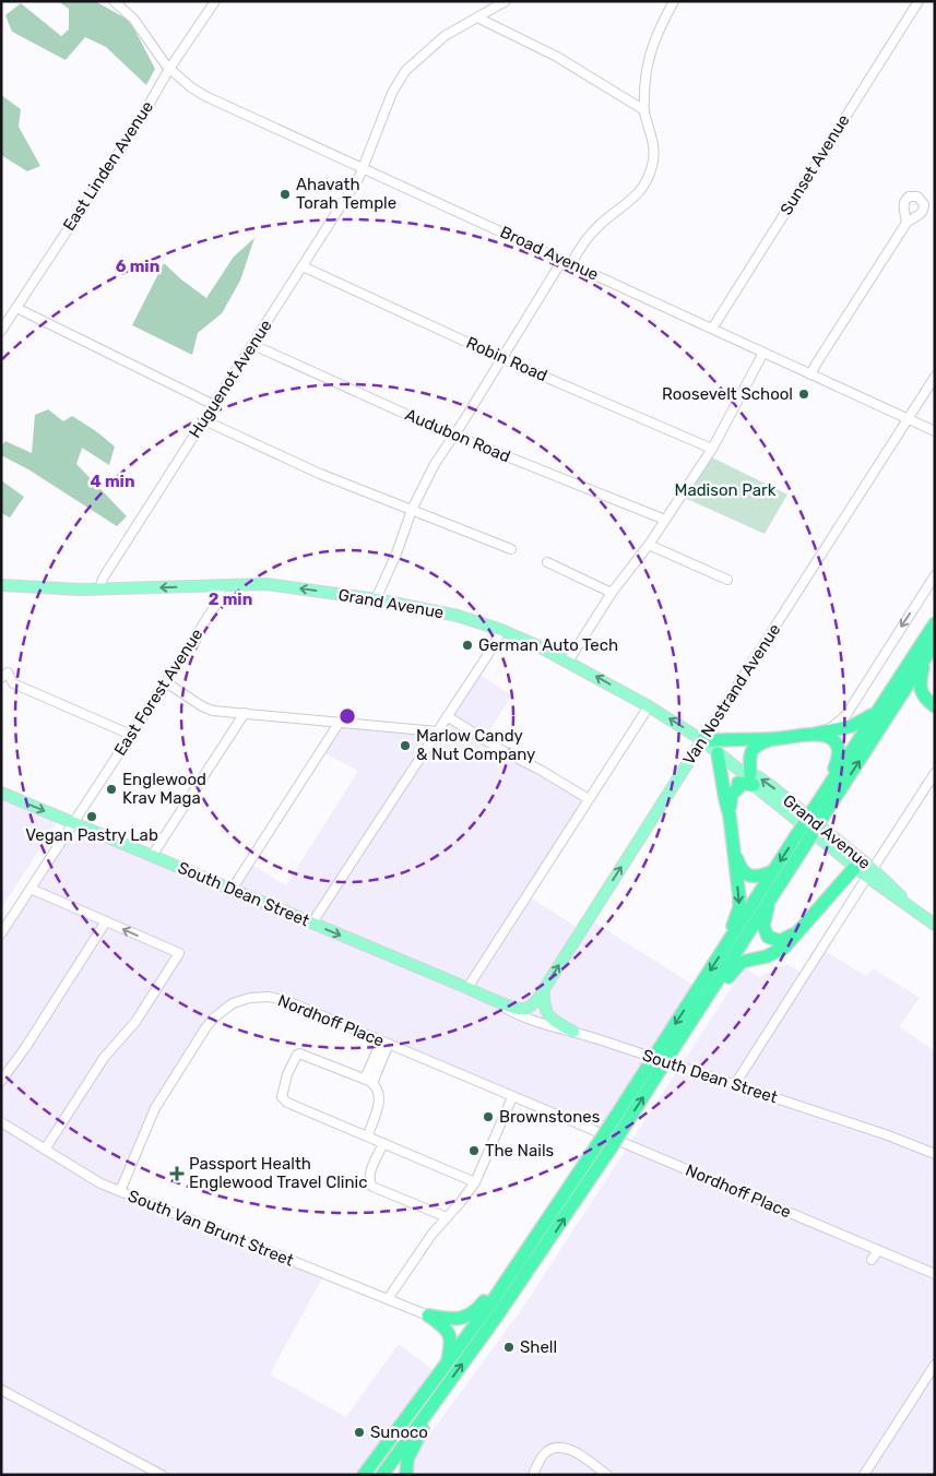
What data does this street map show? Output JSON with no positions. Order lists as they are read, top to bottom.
{
  "streets": {
    "main road": ["Grand Avenue", "Van Nostrand Avenue", "South Dean Street"],
    "street": [
      "Sunset Avenue",
      "East Linden Avenue",
      "Broad Avenue",
      "Robin Road",
      "Huguenot Avenue",
      "Audubon Road",
      "East Forest Avenue",
      "Nordhoff Place",
      "South Van Brunt Street"
    ]
  },
  "crossings": [
    ["Sunset Avenue", "Broad Avenue"],
    ["East Linden Avenue", "Broad Avenue"],
    ["Broad Avenue", "Huguenot Avenue"],
    ["Broad Avenue", "Van Nostrand Avenue"],
    ["Robin Road", "Huguenot Avenue"],
    ["Huguenot Avenue", "Audubon Road"],
    ["Huguenot Avenue", "Grand Avenue"],
    ["Grand Avenue", "East Forest Avenue"],
    ["Grand Avenue", "Van Nostrand Avenue"],
    ["East Forest Avenue", "South Dean Street"],
    ["Van Nostrand Avenue", "South Dean Street"],
    ["Nordhoff Place", "South Van Brunt Street"]
  ],
  "one_way": ["Grand Avenue"],
  "parks": ["Madison Park"],
  "places": {
    "other": [
      "Ahavath Torah Temple",
      "Roosevelt School",
      "German Auto Tech",
      "Marlow Candy & Nut Company",
      "Englewood Krav Maga",
      "Vegan Pastry Lab",
      "Brownstones",
      "The Nails",
      "Shell",
      "Sunoco"
    ],
    "health": ["Passport Health Englewood Travel Clinic"]
  },
  "rings": ["6 min", "4 min", "2 min"]
}
